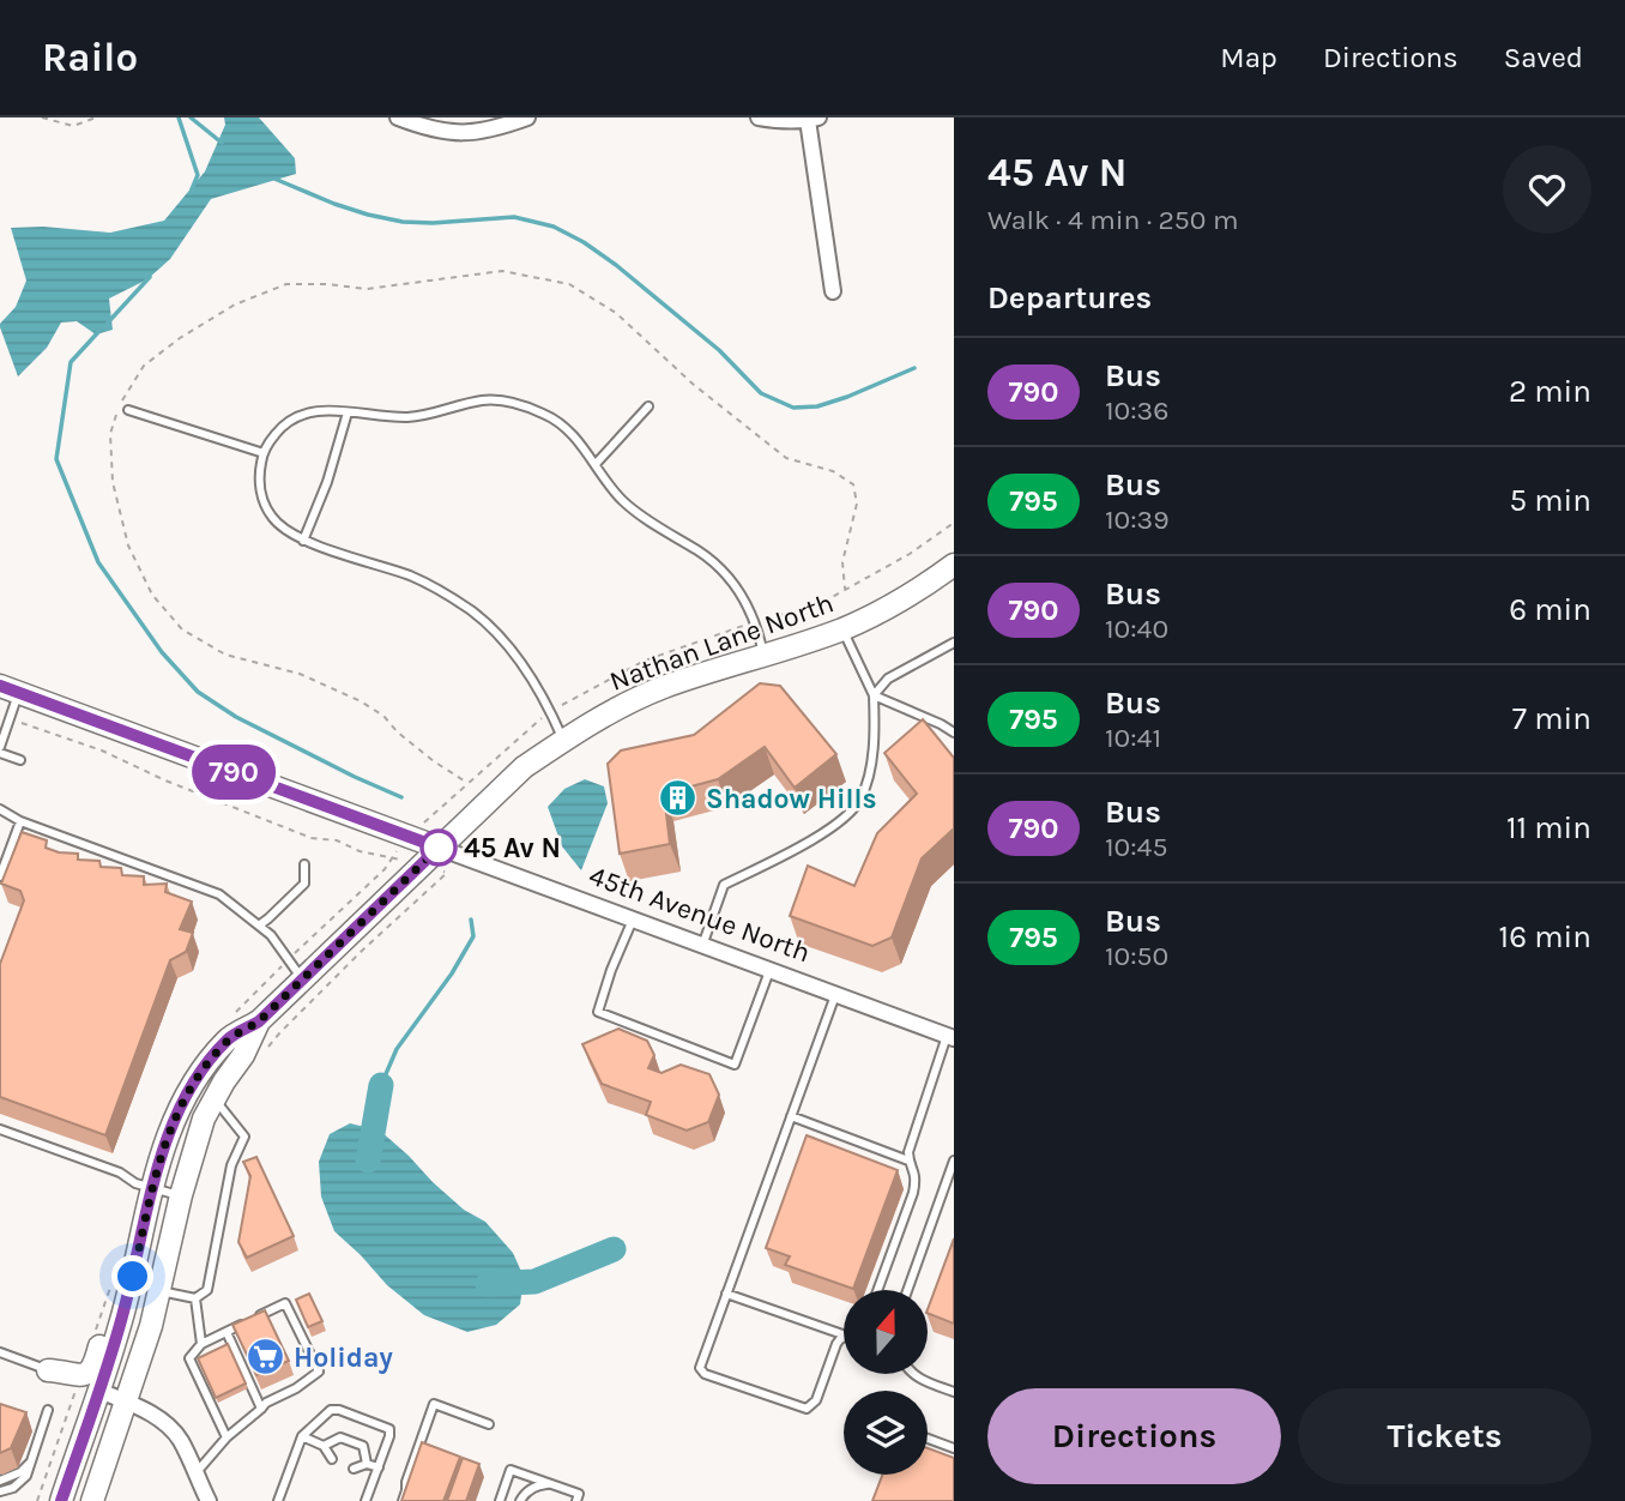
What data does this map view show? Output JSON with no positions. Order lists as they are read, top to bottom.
{
  "streets": {
    "street": ["Nathan Lane North", "45th Avenue North"]
  },
  "crossings": [
    ["Nathan Lane North", "45th Avenue North"]
  ],
  "places": {
    "building": ["Shadow Hills"],
    "other": ["45 Av N"],
    "supermarket": ["Holiday"]
  },
  "lines": ["bus line 790"],
  "north": "top",
  "page": {
    "header": "Railo",
    "nav": ["Map", "Directions", "Saved"],
    "on_map": "790",
    "heading": [
      ["45 Av N", "Walk · 4 min · 250 m"],
      "Departures"
    ],
    "list": [
      {
        "mark": "790",
        "name": "Bus",
        "note": "10:36",
        "value": "2 min"
      },
      {
        "mark": "795",
        "name": "Bus",
        "note": "10:39",
        "value": "5 min"
      },
      {
        "mark": "790",
        "name": "Bus",
        "note": "10:40",
        "value": "6 min"
      },
      {
        "mark": "795",
        "name": "Bus",
        "note": "10:41",
        "value": "7 min"
      },
      {
        "mark": "790",
        "name": "Bus",
        "note": "10:45",
        "value": "11 min"
      },
      {
        "mark": "795",
        "name": "Bus",
        "note": "10:50",
        "value": "16 min"
      }
    ],
    "buttons": ["Directions", "Tickets"]
  }
}
